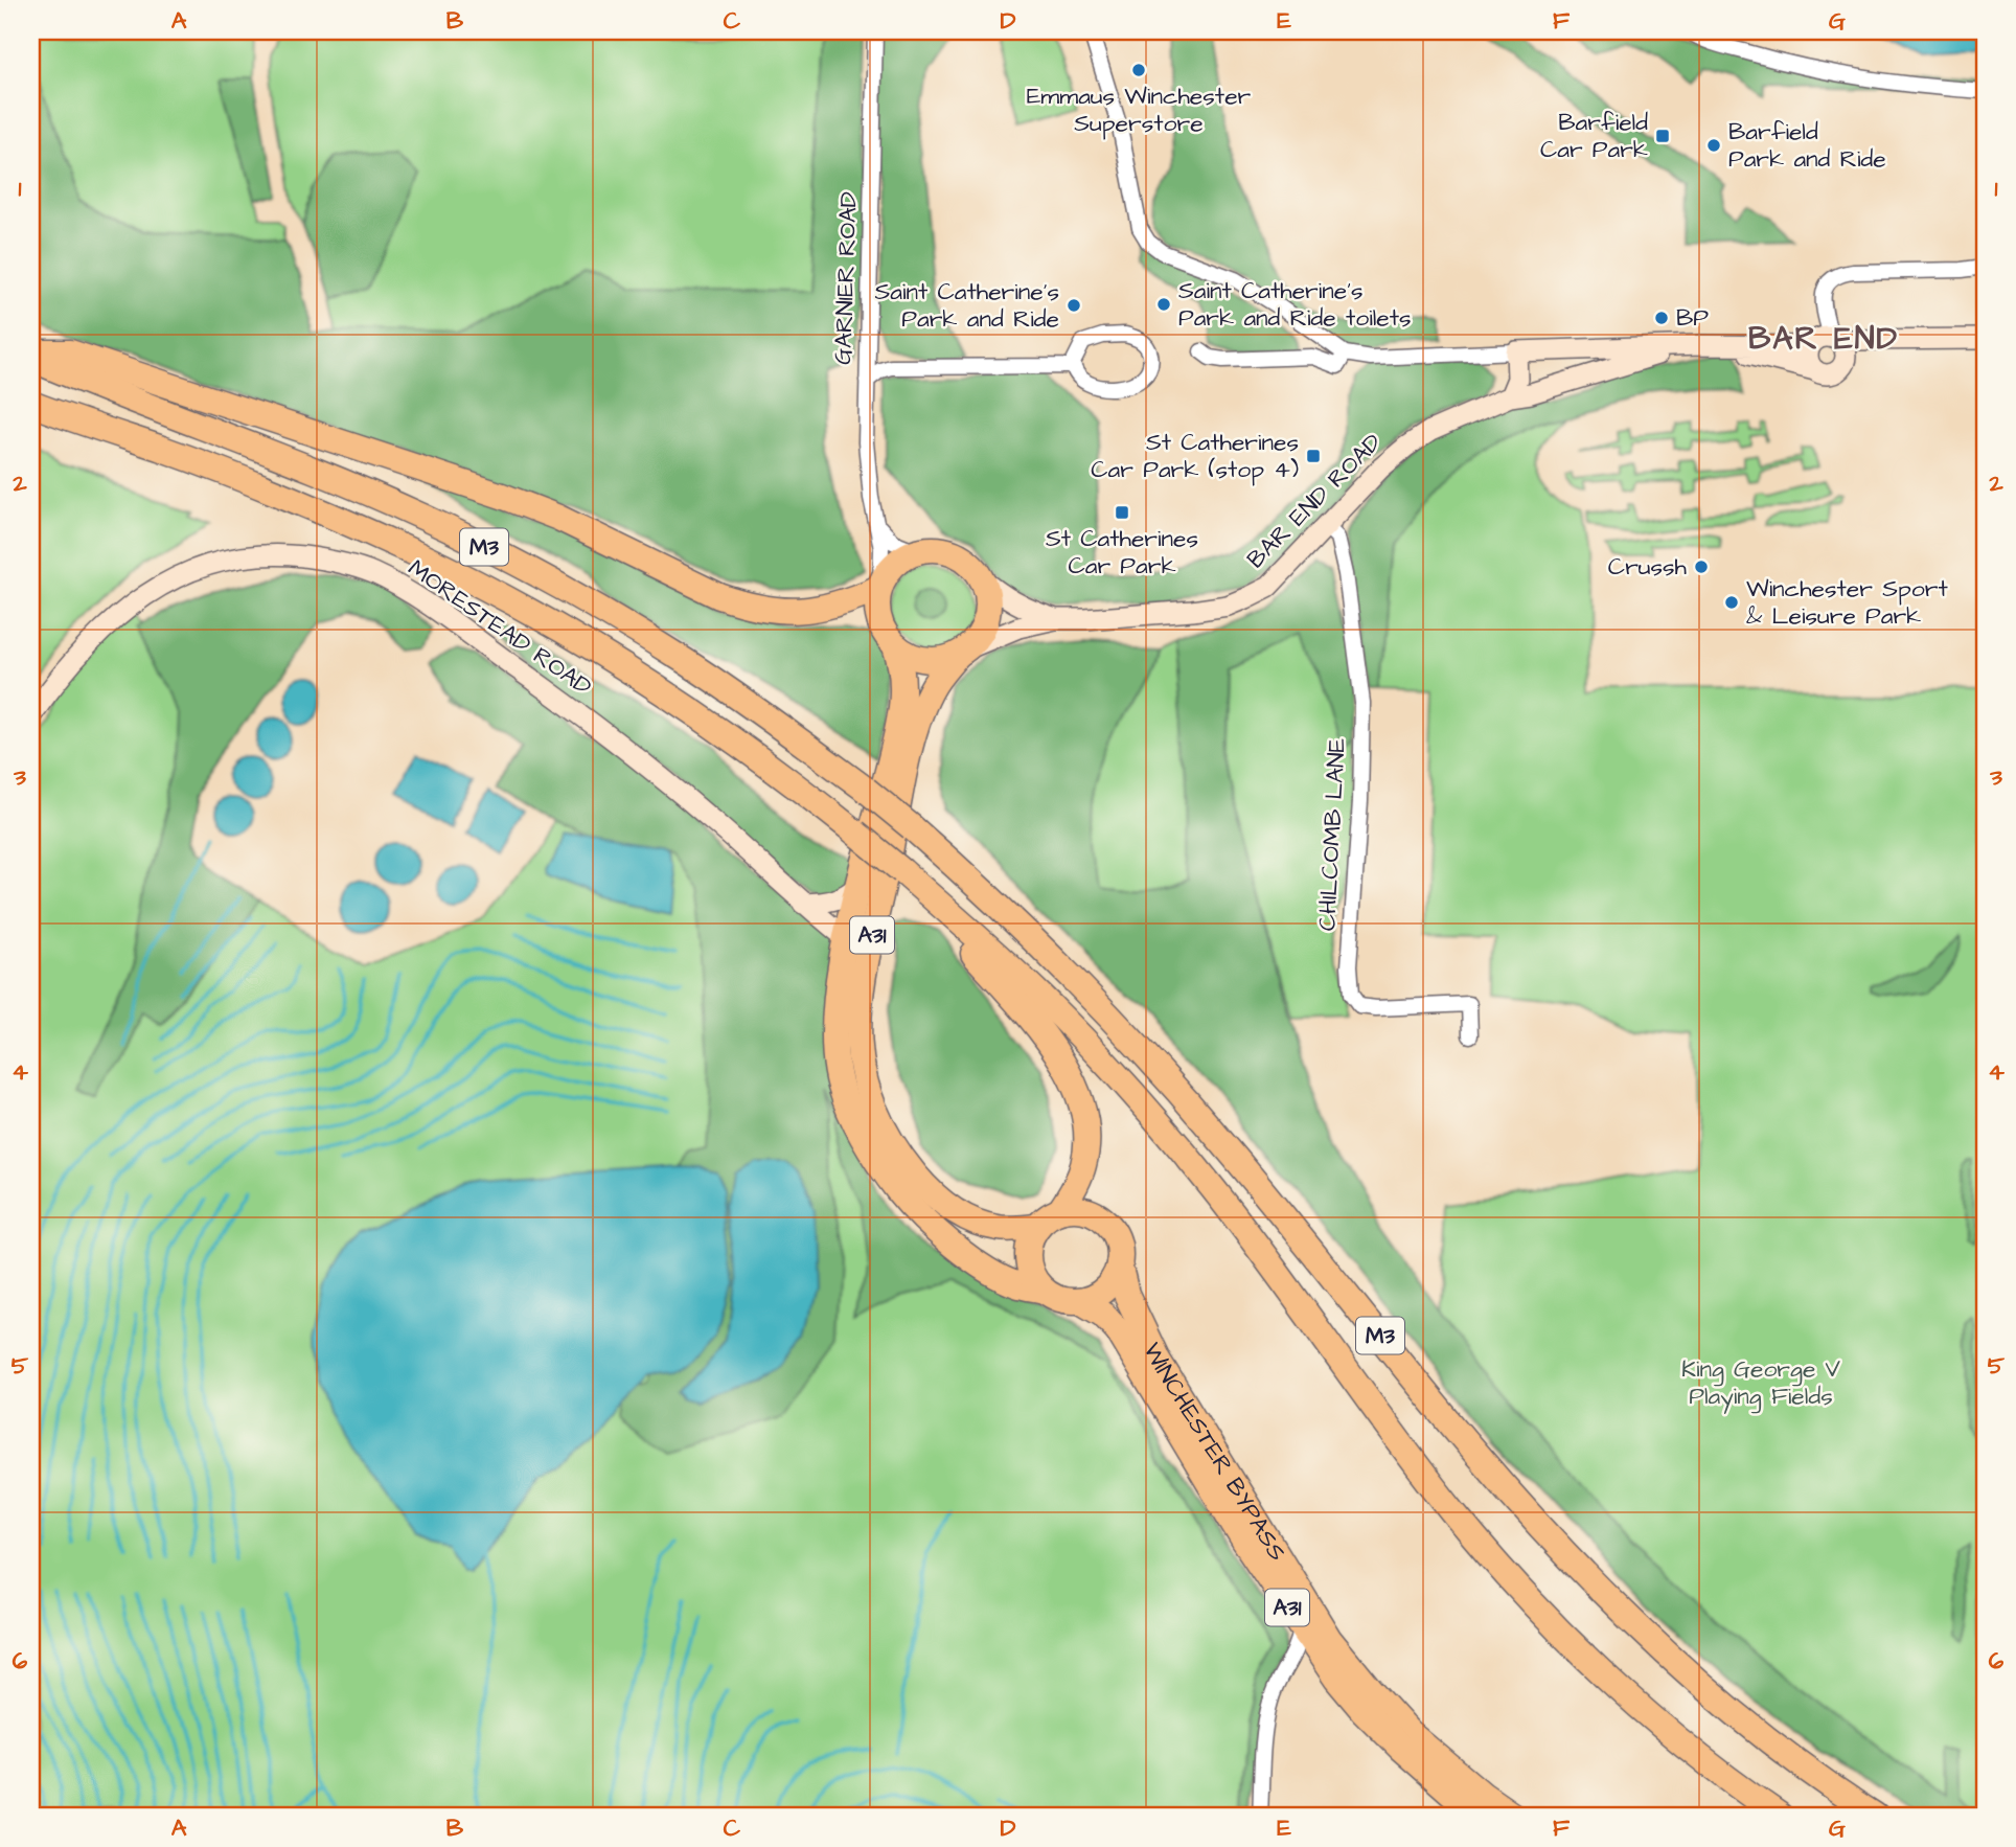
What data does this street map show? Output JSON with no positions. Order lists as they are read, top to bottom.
{
  "streets": {
    "highway": ["M3", "A31", "WINCHESTER BYPASS"],
    "main road": ["BAR END ROAD", "MORESTEAD ROAD"],
    "street": ["GARNIER ROAD", "CHILCOMB LANE"]
  },
  "crossings": [
    ["GARNIER ROAD", "BAR END ROAD"],
    ["GARNIER ROAD", "M3"],
    ["GARNIER ROAD", "A31"],
    ["BAR END ROAD", "M3"],
    ["BAR END ROAD", "CHILCOMB LANE"],
    ["BAR END ROAD", "A31"],
    ["M3", "A31"],
    ["M3", "WINCHESTER BYPASS"],
    ["MORESTEAD ROAD", "A31"],
    ["A31", "WINCHESTER BYPASS"]
  ],
  "districts": ["BAR END"],
  "parks": ["King George V Playing Fields"],
  "places": {
    "other": [
      "Emmaus Winchester Superstore",
      "Barfield Park and Ride",
      "Saint Catherine's Park and Ride toilets",
      "Saint Catherine's Park and Ride",
      "BP",
      "Crussh",
      "Winchester Sport & Leisure Park"
    ],
    "transit": ["Barfield Car Park", "St Catherines Car Park (stop 4)", "St Catherines Car Park"]
  },
  "grid": {
    "columns": [
      "A",
      "B",
      "C",
      "D",
      "E",
      "F",
      "G"
    ],
    "rows": [
      "1",
      "2",
      "3",
      "4",
      "5",
      "6"
    ]
  }
}
